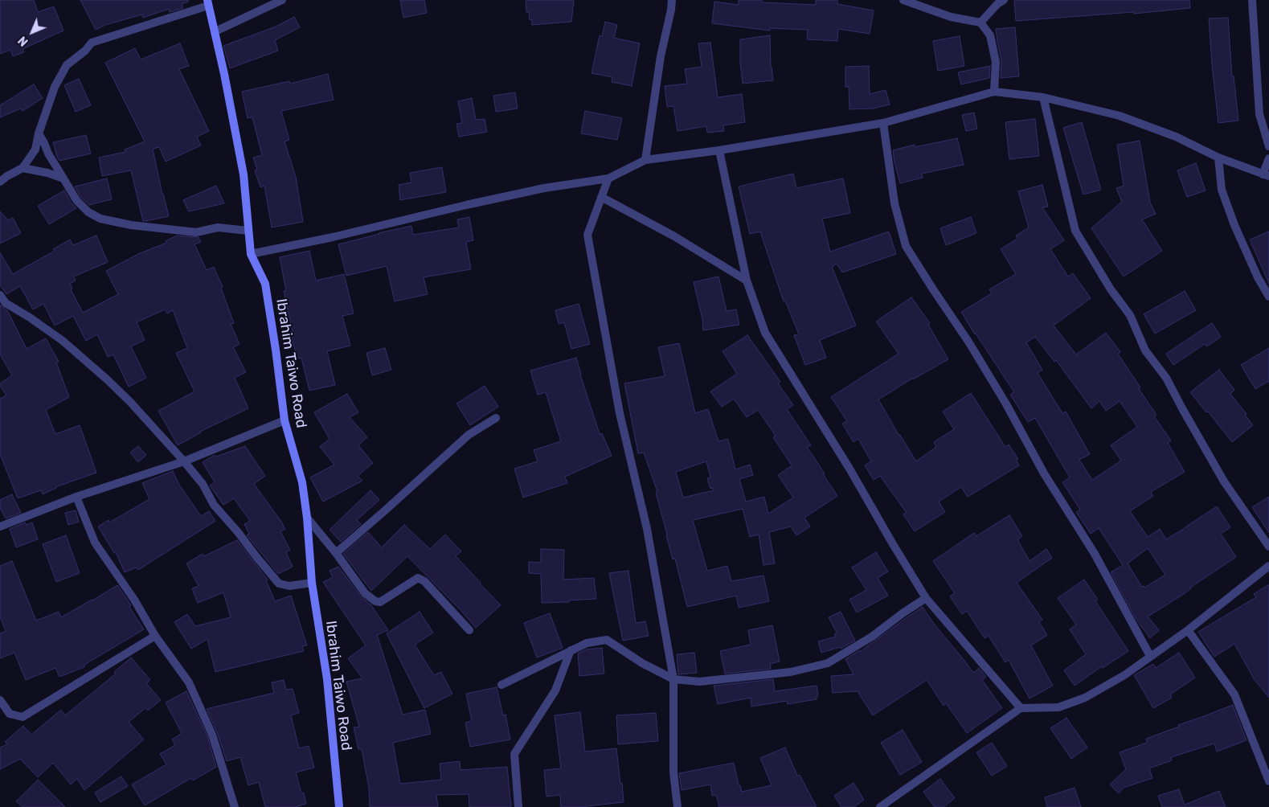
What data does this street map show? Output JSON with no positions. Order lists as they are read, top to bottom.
{
  "streets": {
    "main road": ["Ibrahim Taiwo Road"]
  },
  "north": "bottom left"
}
